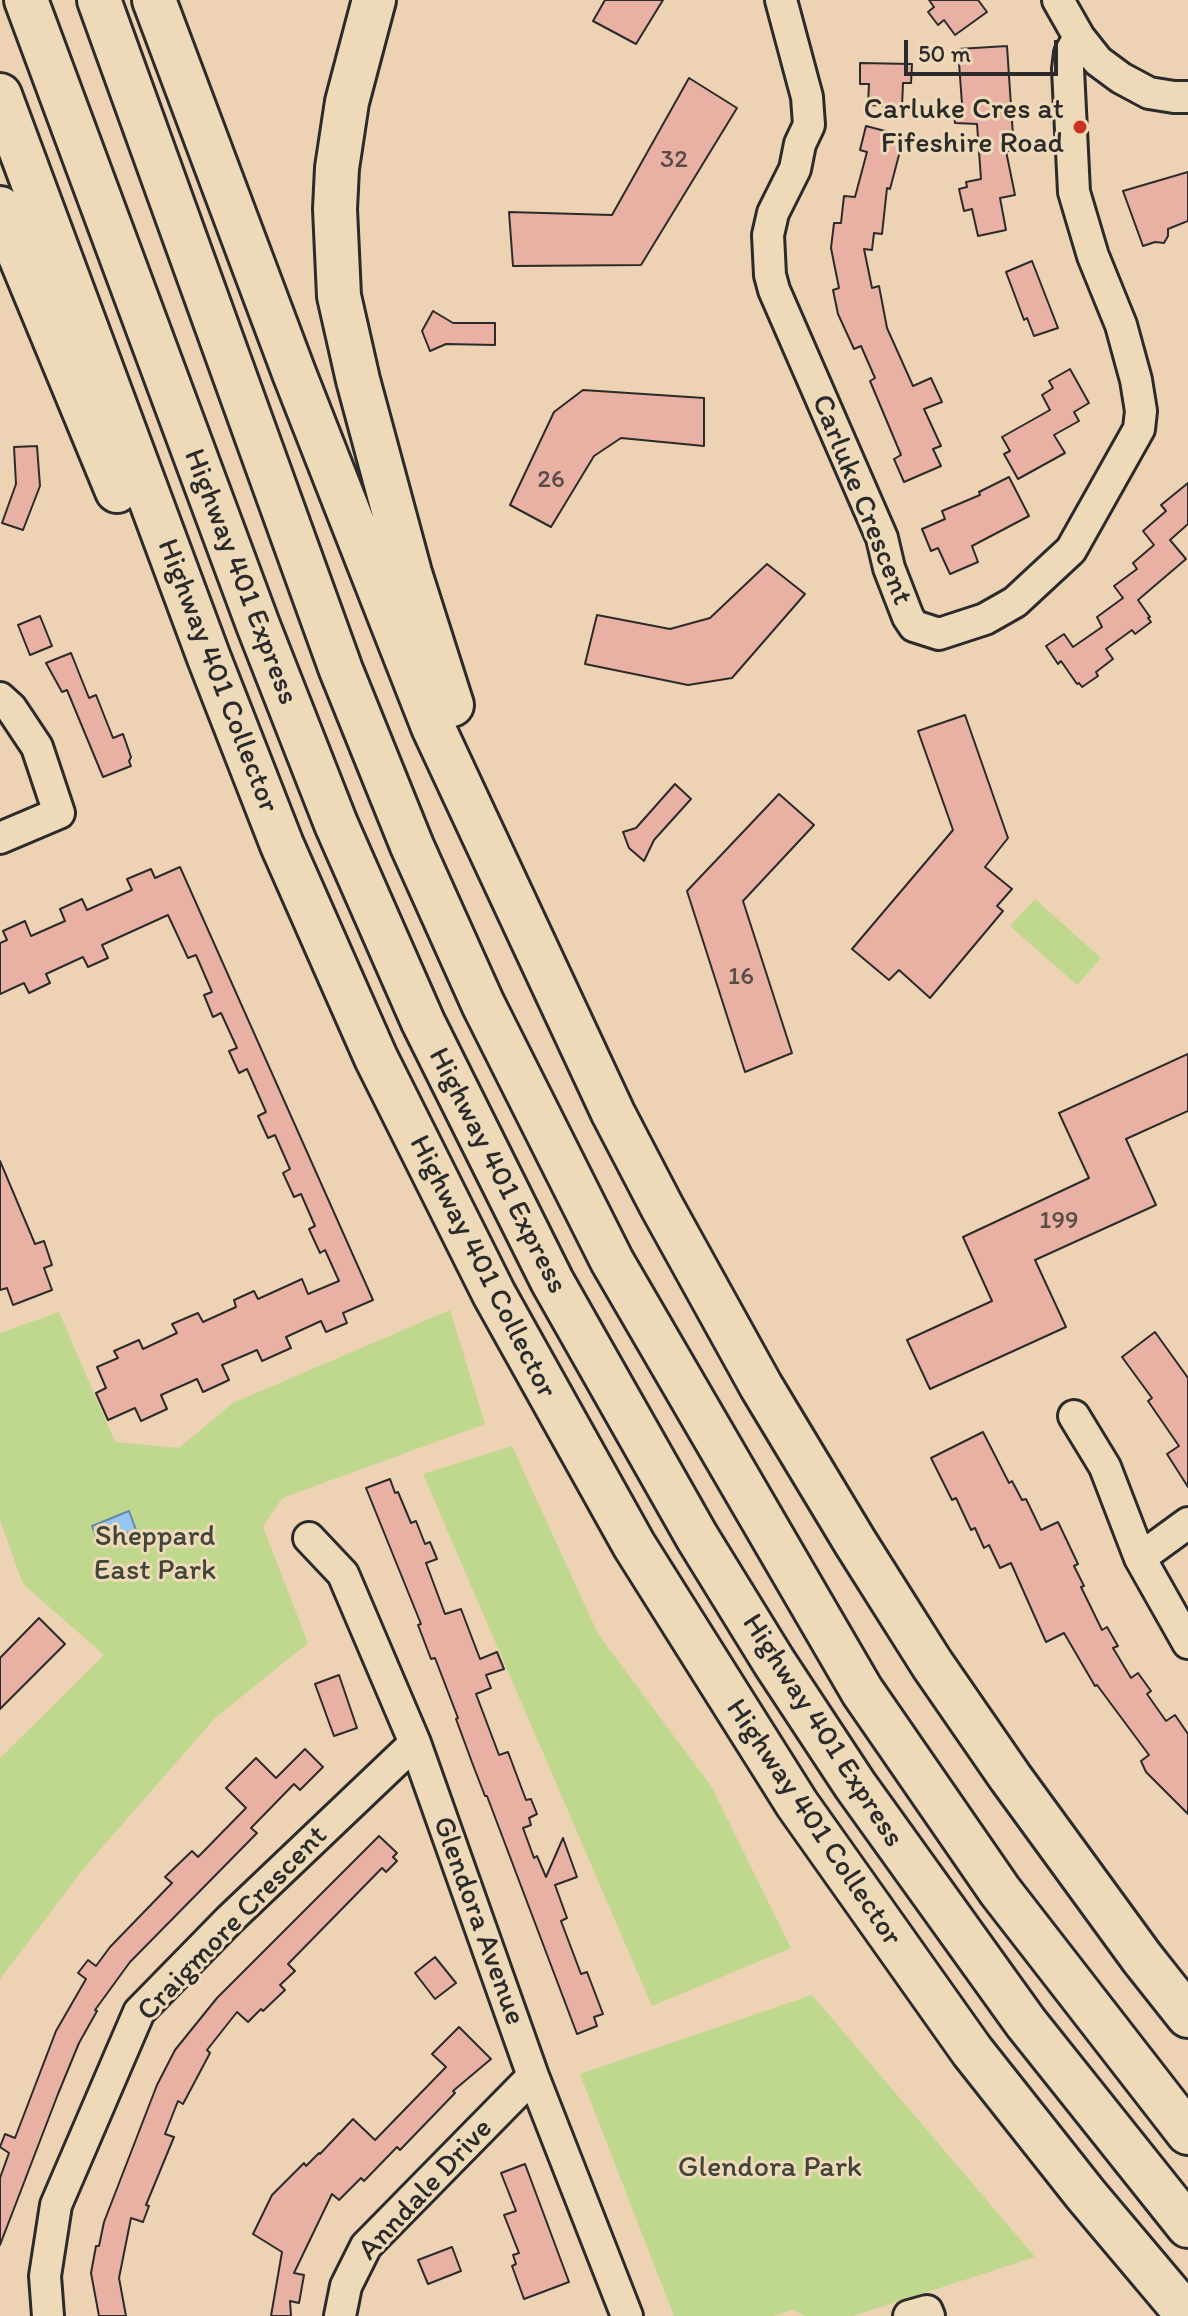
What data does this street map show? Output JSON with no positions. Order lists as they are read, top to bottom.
{
  "streets": {
    "highway": ["Highway 401 Express", "Highway 401 Collector"],
    "street": [
      "Carluke Crescent",
      "Glendora Avenue",
      "Craigmore Crescent",
      "Anndale Drive"
    ]
  },
  "crossings": [
    ["Glendora Avenue", "Craigmore Crescent"],
    ["Glendora Avenue", "Anndale Drive"]
  ],
  "parks": ["Sheppard East Park", "Glendora Park"],
  "places": ["Carluke Cres at Fifeshire Road"],
  "house_numbers": [
    "32",
    "26",
    "16",
    "199"
  ],
  "scale_bar": "50 m"
}
